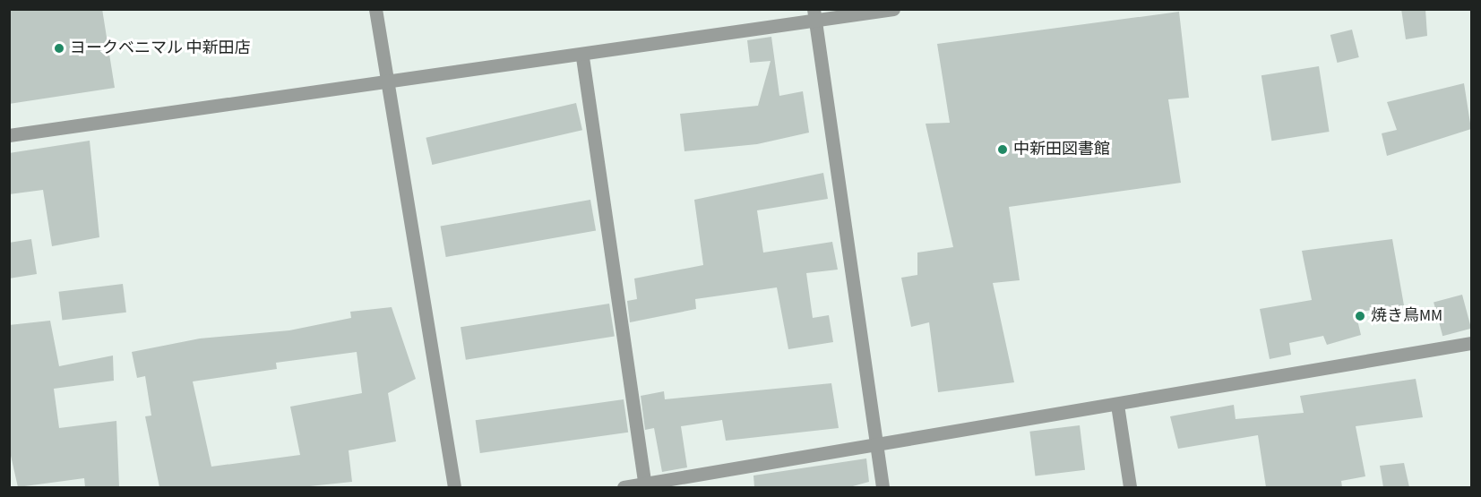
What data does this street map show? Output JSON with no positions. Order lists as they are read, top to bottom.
{
  "places": ["ヨークベニマル 中新田店", "中新田図書館", "焼き鳥MM"]
}
